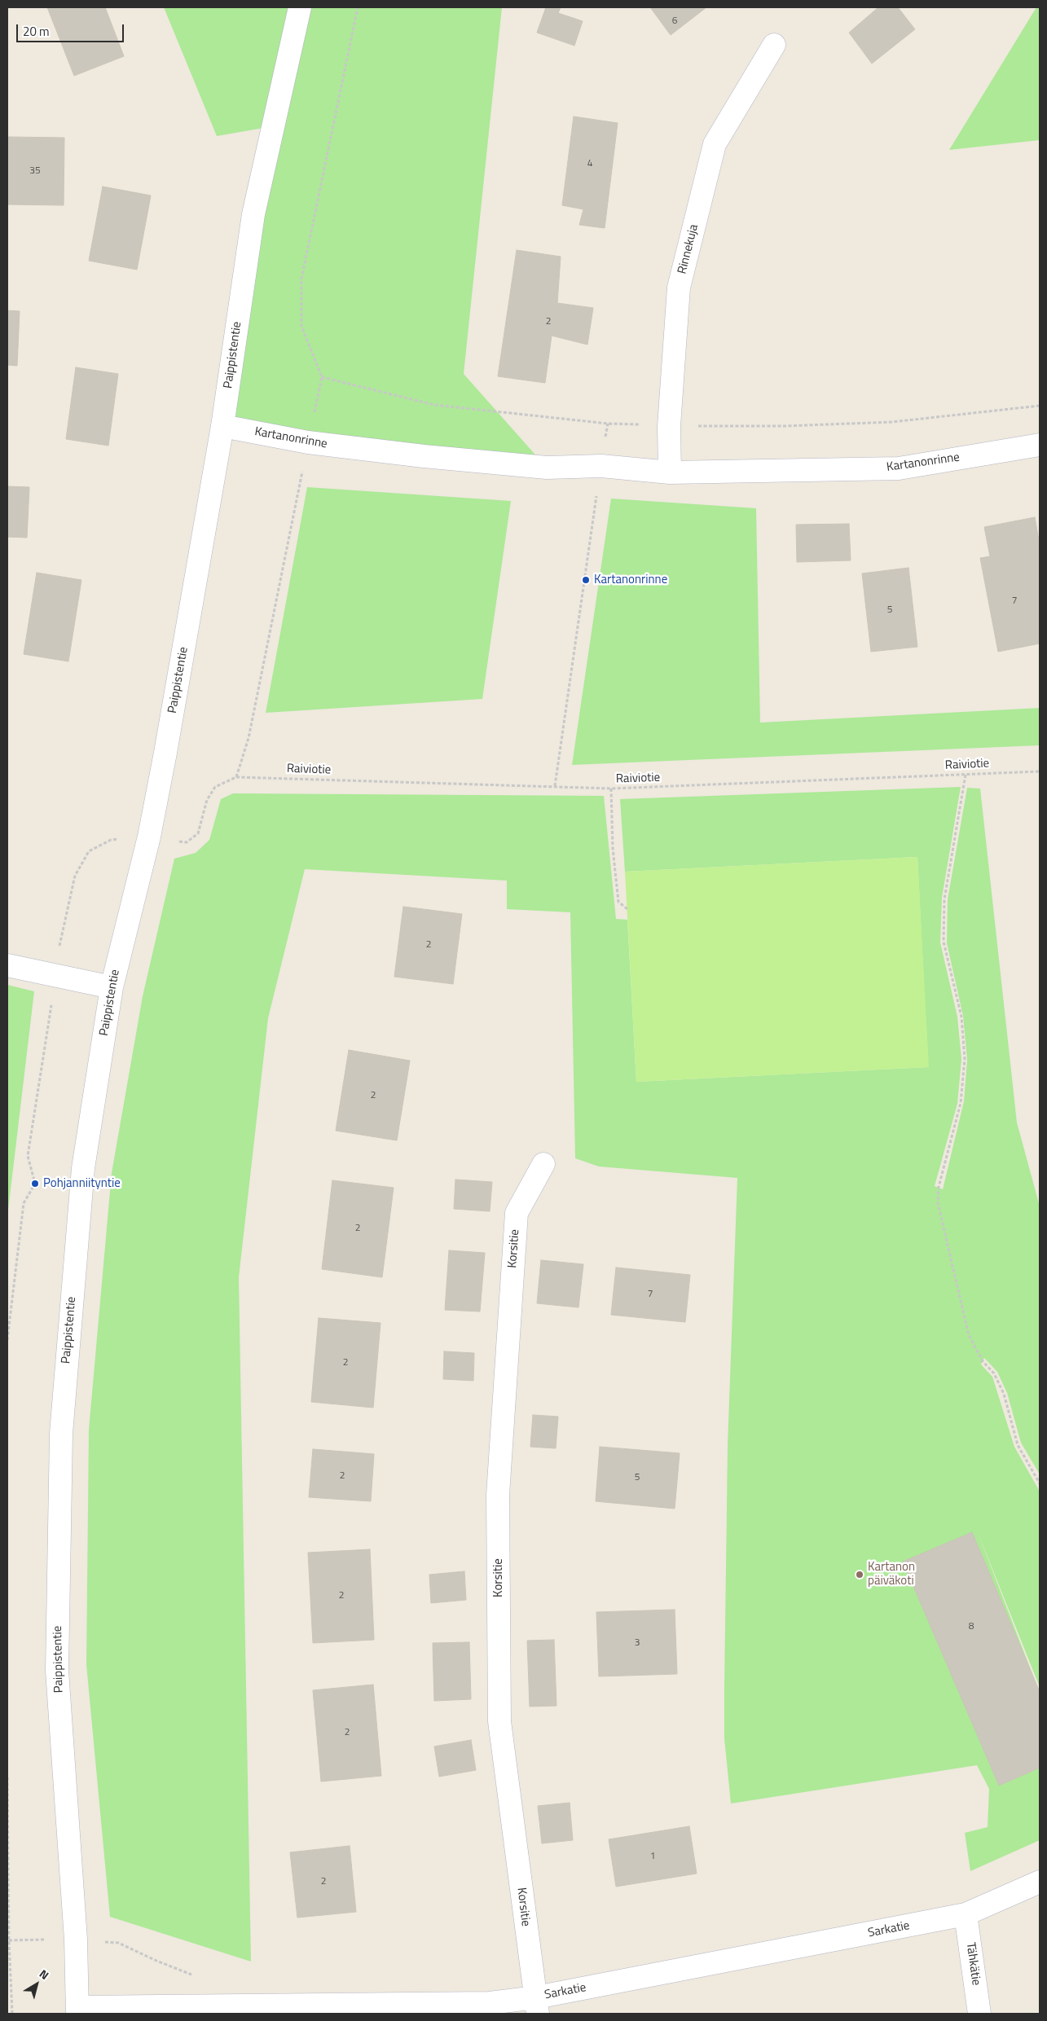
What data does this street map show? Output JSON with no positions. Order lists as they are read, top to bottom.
{
  "streets": {
    "street": [
      "Rinnekuja",
      "Paippistentie",
      "Kartanonrinne",
      "Korsitie",
      "Sarkatie",
      "Tähkätie"
    ],
    "path": ["Raiviotie"]
  },
  "crossings": [
    ["Rinnekuja", "Kartanonrinne"],
    ["Paippistentie", "Kartanonrinne"],
    ["Paippistentie", "Sarkatie"],
    ["Korsitie", "Sarkatie"],
    ["Sarkatie", "Tähkätie"]
  ],
  "places": ["Kartanonrinne", "Pohjanniityntie", "Kartanon päiväkoti"],
  "house_numbers": [
    "6",
    "4",
    "35",
    "2",
    "7",
    "5",
    "2",
    "2",
    "2",
    "7",
    "2",
    "2",
    "5",
    "2",
    "8",
    "3",
    "2",
    "1",
    "2"
  ],
  "scale_bar": "20 m",
  "north": "top right"
}
